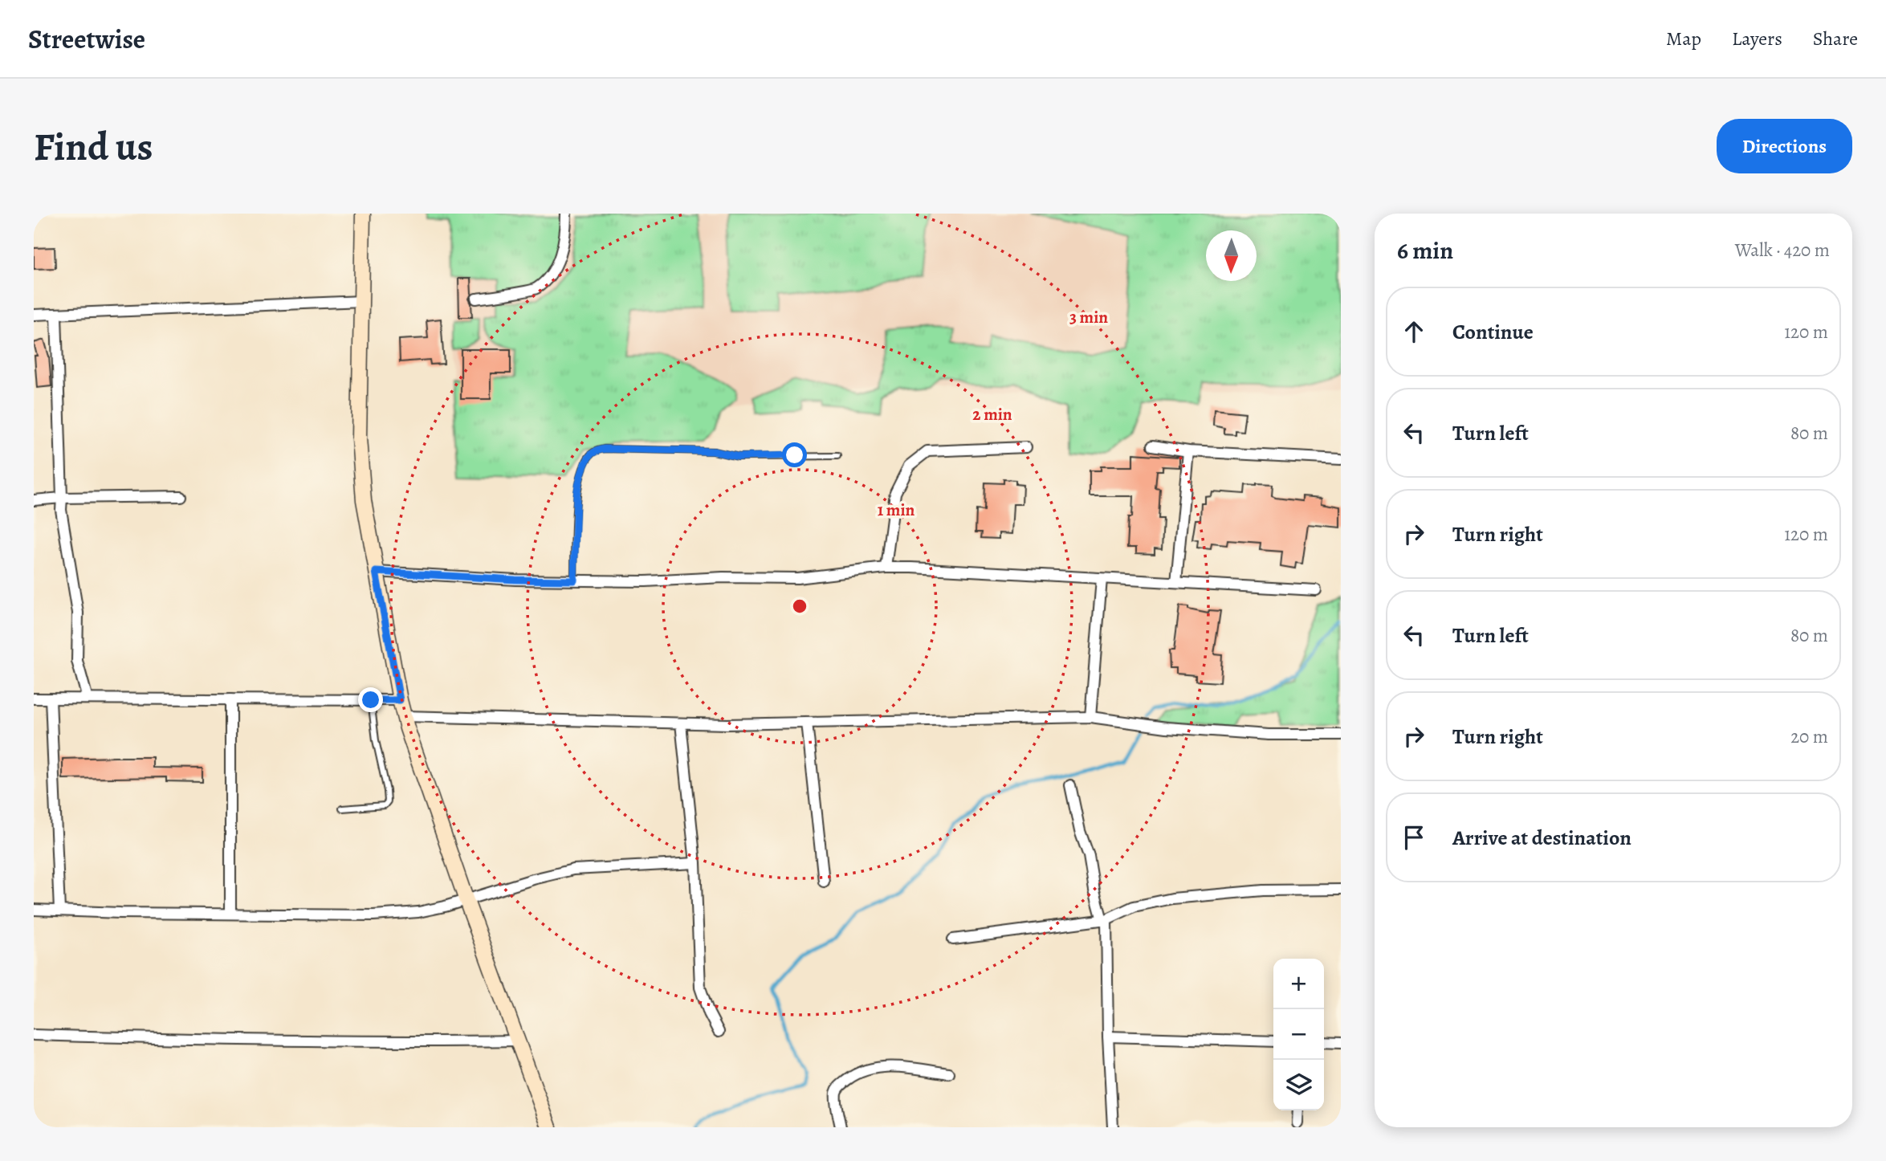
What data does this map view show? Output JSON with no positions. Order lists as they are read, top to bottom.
{
  "north": "bottom",
  "page": {
    "header": "Streetwise",
    "nav": ["Map", "Layers", "Share"],
    "buttons": "Directions",
    "title": "Find us",
    "heading": ["6 min", "Walk · 420 m"],
    "list": [
      ["Continue", "120 m"],
      ["Turn left", "80 m"],
      ["Turn right", "120 m"],
      ["Turn left", "80 m"],
      ["Turn right", "20 m"],
      "Arrive at destination"
    ],
    "map_buttons": ["+", "−"]
  },
  "rings": ["3 min", "2 min", "1 min"]
}
